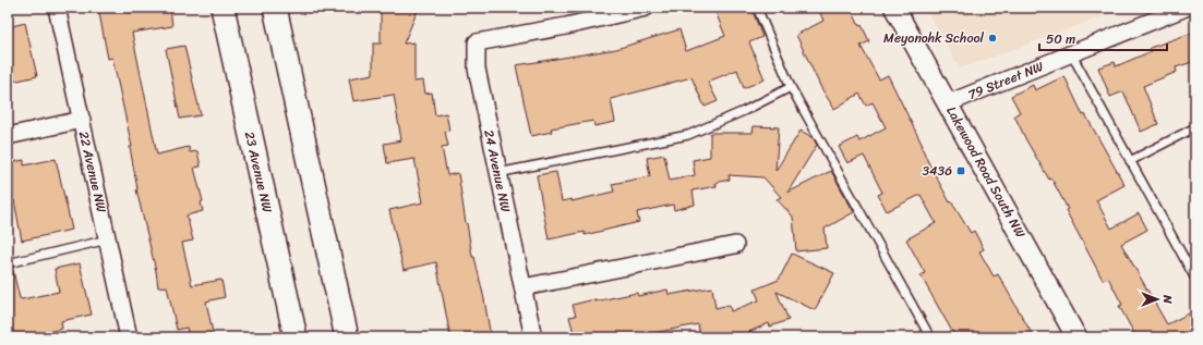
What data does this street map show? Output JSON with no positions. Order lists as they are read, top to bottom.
{
  "streets": {
    "main road": ["23 Avenue NW"],
    "street": [
      "79 Street NW",
      "24 Avenue NW",
      "22 Avenue NW",
      "Lakewood Road South NW"
    ]
  },
  "crossings": [
    ["79 Street NW", "Lakewood Road South NW"]
  ],
  "places": {
    "other": ["Meyonohk School"],
    "transit": ["3436"]
  },
  "scale_bar": "50 m",
  "north": "right"
}
